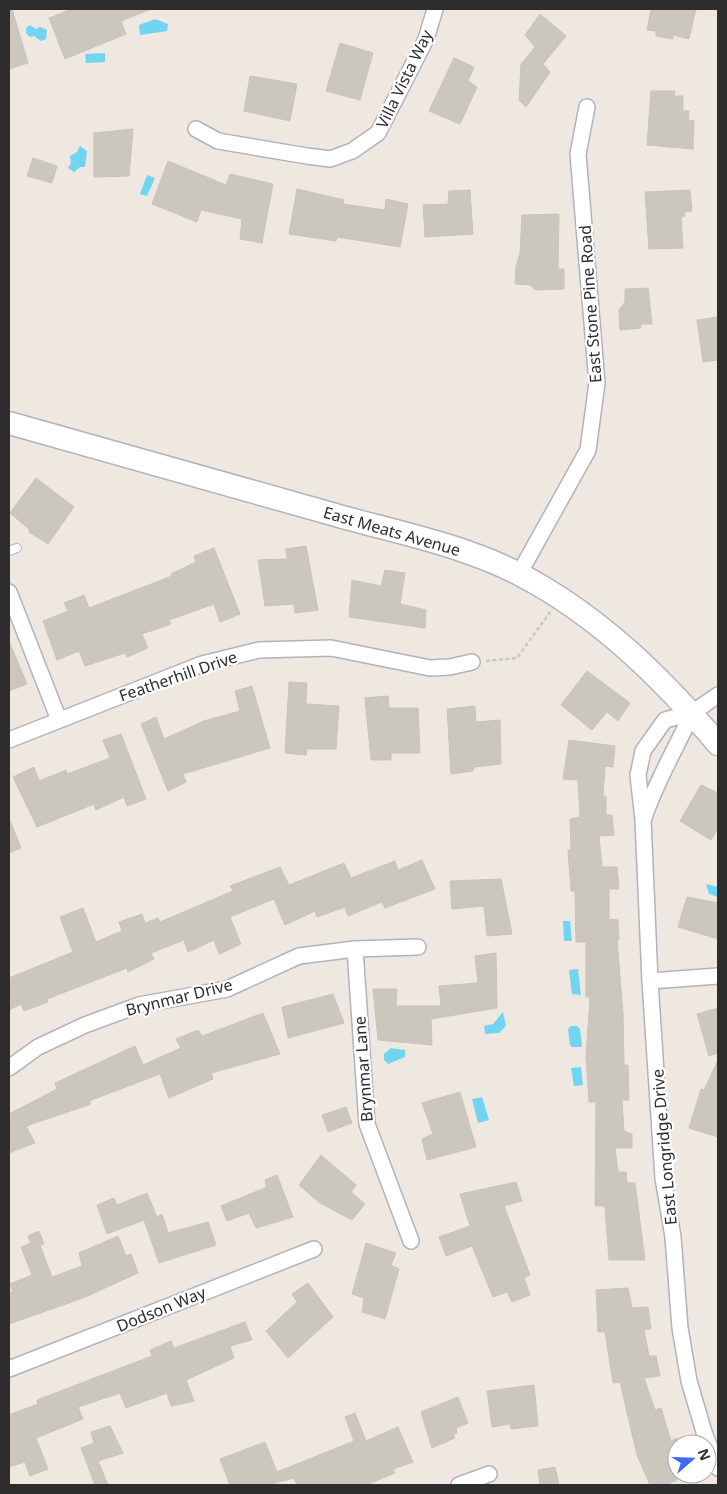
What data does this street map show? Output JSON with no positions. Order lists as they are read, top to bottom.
{
  "streets": {
    "street": [
      "Villa Vista Way",
      "East Stone Pine Road",
      "East Meats Avenue",
      "Featherhill Drive",
      "Brynmar Drive",
      "Brynmar Lane",
      "East Longridge Drive",
      "Dodson Way"
    ]
  },
  "crossings": [
    ["East Stone Pine Road", "East Meats Avenue"],
    ["East Meats Avenue", "East Longridge Drive"],
    ["Brynmar Drive", "Brynmar Lane"]
  ],
  "north": "right"
}
